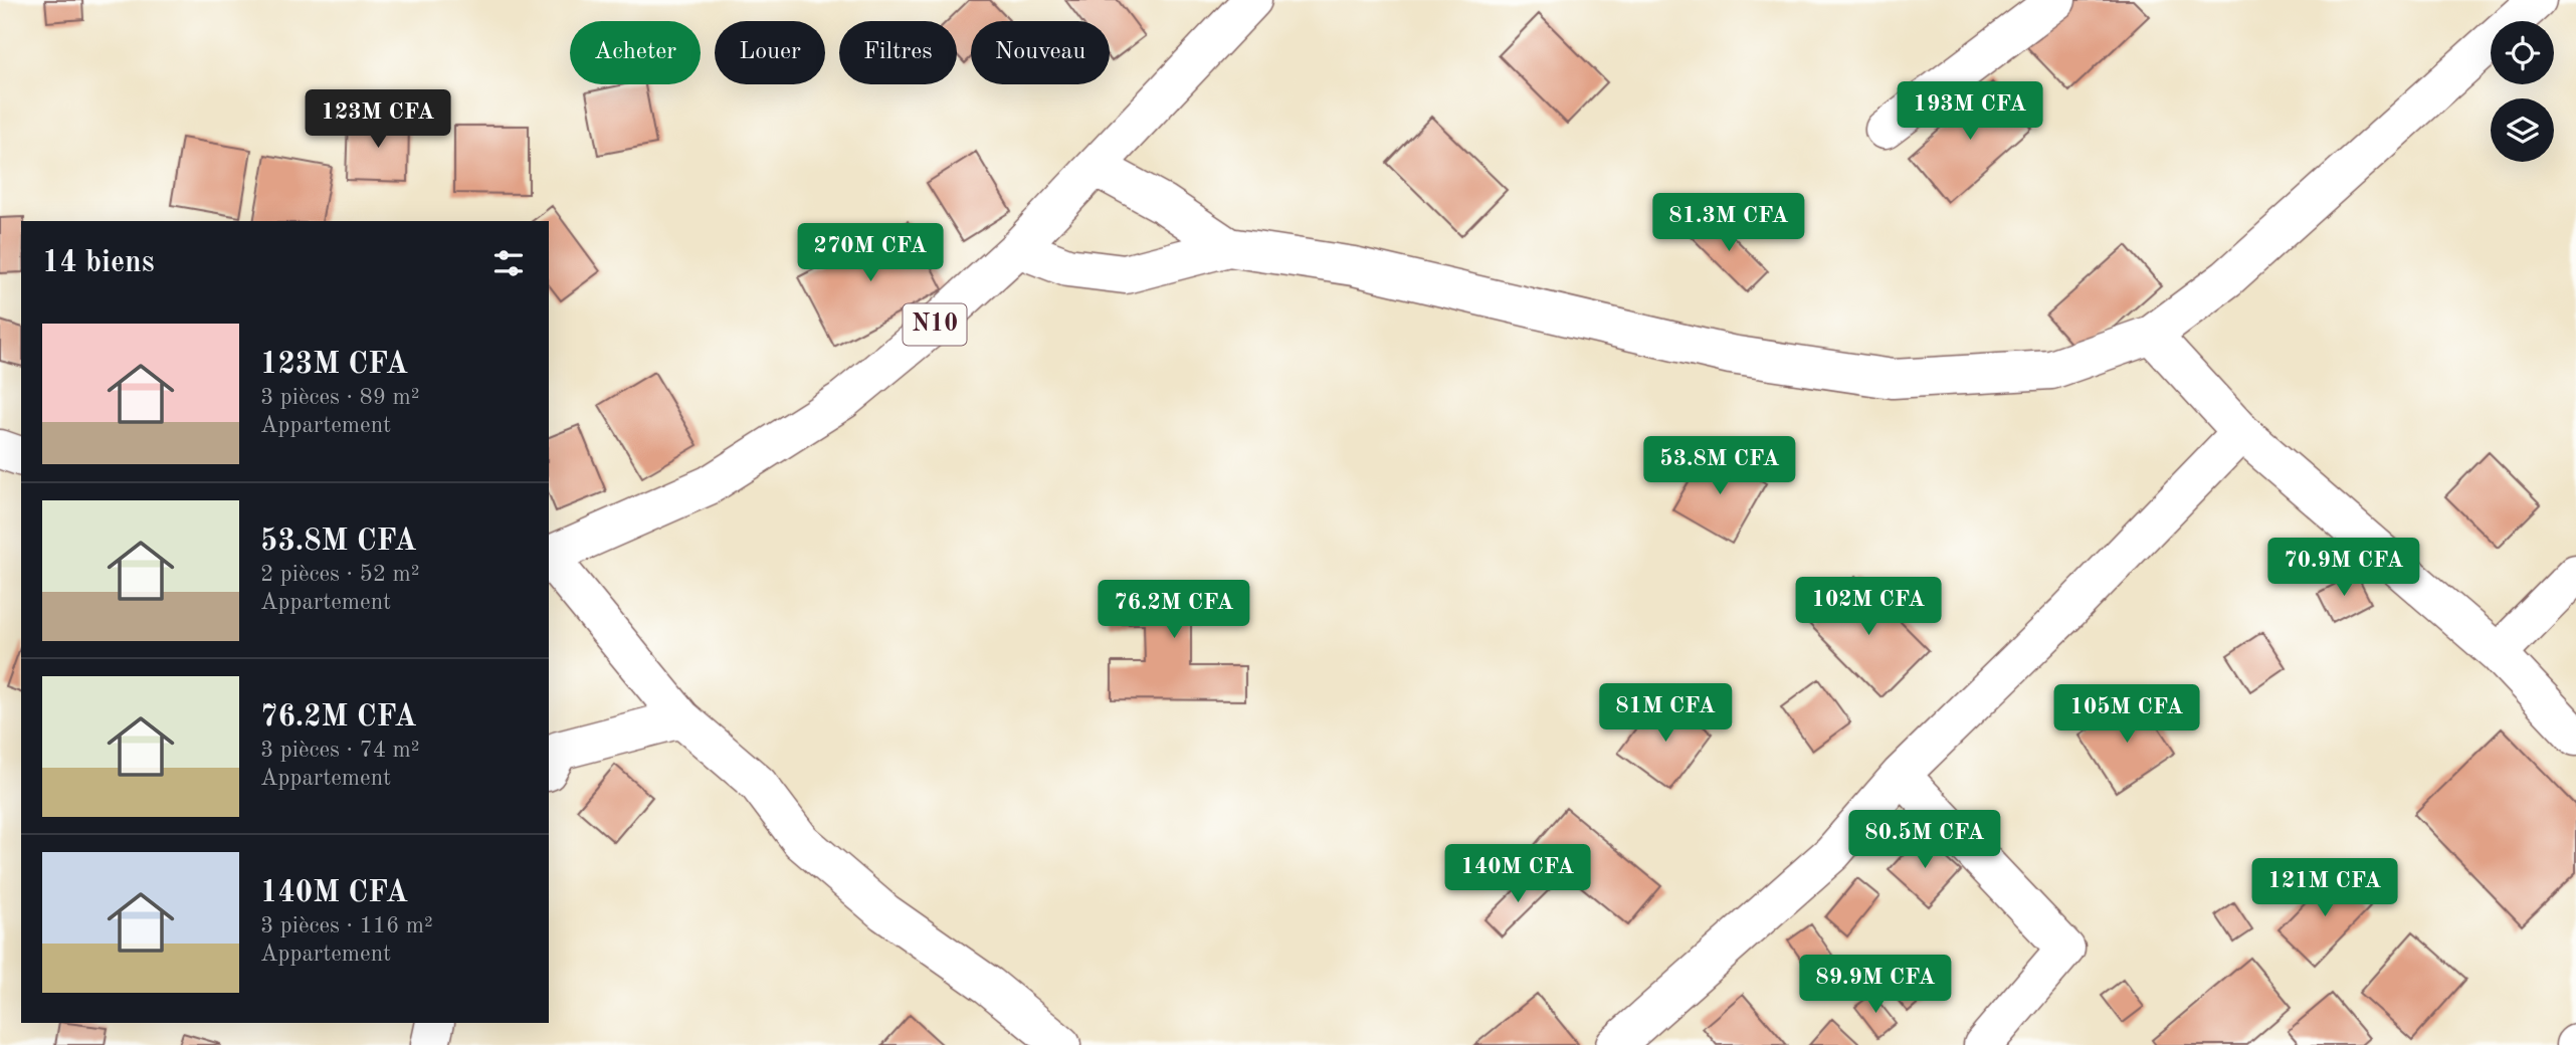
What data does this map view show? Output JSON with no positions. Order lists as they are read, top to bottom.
{
  "streets": {
    "main road": ["N10"]
  },
  "page": {
    "chip": [
      "Acheter",
      "Louer",
      "Filtres",
      "Nouveau"
    ],
    "price": [
      "193M CFA",
      "123M CFA",
      "81.3M CFA",
      "270M CFA",
      "53.8M CFA",
      "70.9M CFA",
      "102M CFA",
      "76.2M CFA",
      "81M CFA",
      "105M CFA",
      "80.5M CFA",
      "140M CFA",
      "121M CFA",
      "89.9M CFA"
    ],
    "heading": "14 biens",
    "list": [
      {
        "name": "123M CFA",
        "note": "3 pièces · 89 m² · Appartement"
      },
      {
        "name": "53.8M CFA",
        "note": "2 pièces · 52 m² · Appartement"
      },
      {
        "name": "76.2M CFA",
        "note": "3 pièces · 74 m² · Appartement"
      },
      {
        "name": "140M CFA",
        "note": "3 pièces · 116 m² · Appartement"
      }
    ]
  }
}
